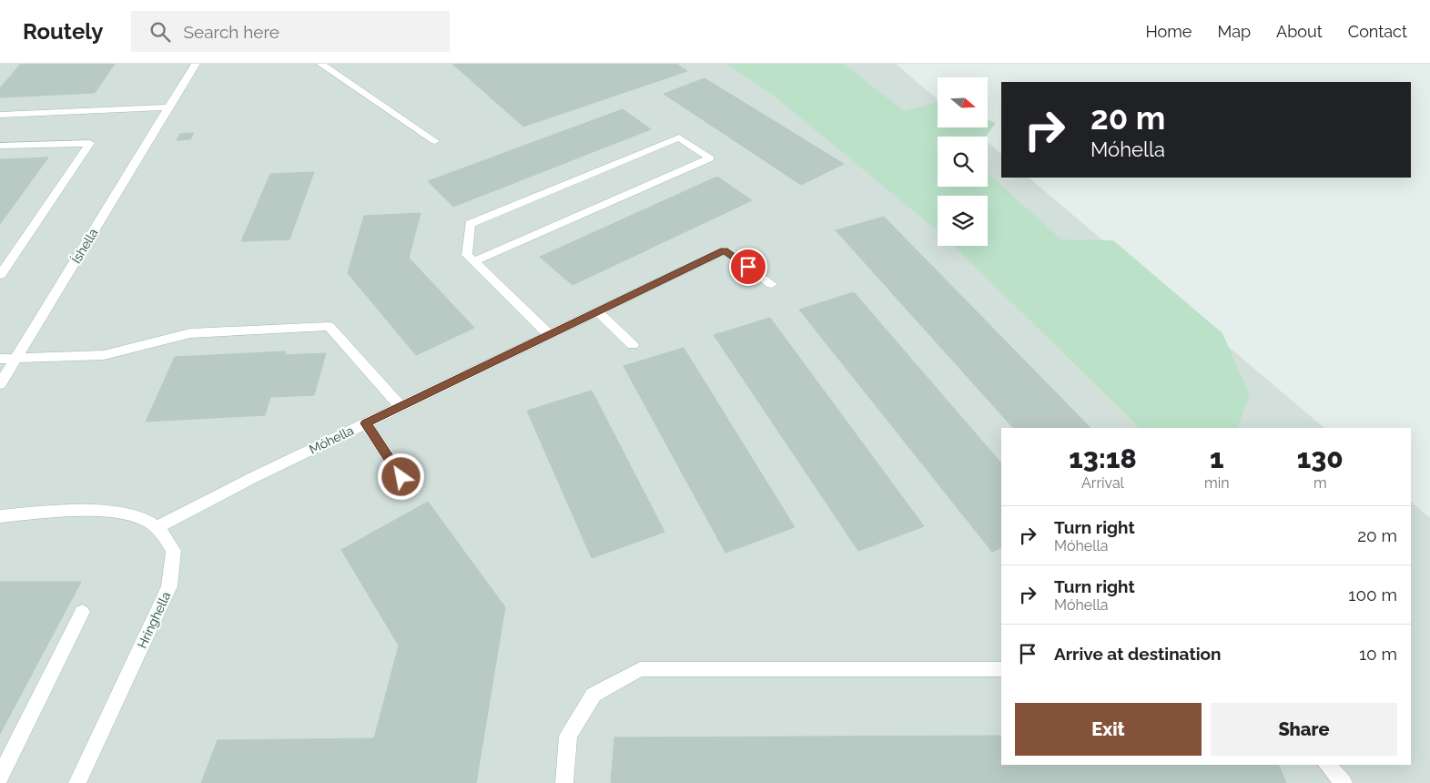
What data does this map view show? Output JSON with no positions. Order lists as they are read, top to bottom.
{
  "streets": {
    "street": ["Íshella", "Móhella", "Hringhella"]
  },
  "crossings": [
    ["Móhella", "Hringhella"]
  ],
  "north": "right",
  "page": {
    "header": "Routely",
    "search": "Search here",
    "nav": [
      "Home",
      "Map",
      "About",
      "Contact"
    ],
    "turn": ["20 m", "Móhella"],
    "eta": [
      "13:18",
      "Arrival",
      "1",
      "min",
      "130",
      "m"
    ],
    "list": [
      {
        "name": "Turn right",
        "note": "Móhella",
        "value": "20 m"
      },
      {
        "name": "Turn right",
        "note": "Móhella",
        "value": "100 m"
      },
      {
        "name": "Arrive at destination",
        "value": "10 m"
      }
    ],
    "buttons": ["Exit", "Share"]
  }
}
